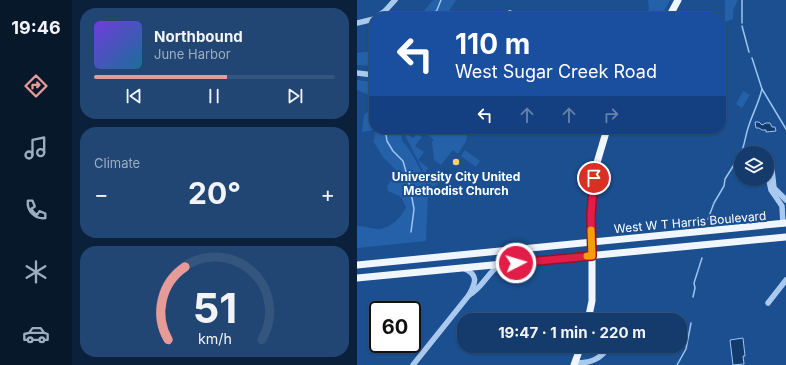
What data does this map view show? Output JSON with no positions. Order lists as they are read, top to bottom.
{
  "streets": {
    "main road": ["West W T Harris Boulevard"]
  },
  "places": ["University City United Methodist Church"],
  "page": {
    "tabs": "19:46",
    "turn": ["110 m", "West Sugar Creek Road"],
    "song": ["Northbound", "June Harbor"],
    "tile": "Climate",
    "heat": ["−", "20°", "+"],
    "limit": "60",
    "trip": "19:47 · 1 min · 220 m",
    "gauge": ["51", "km/h"]
  }
}
